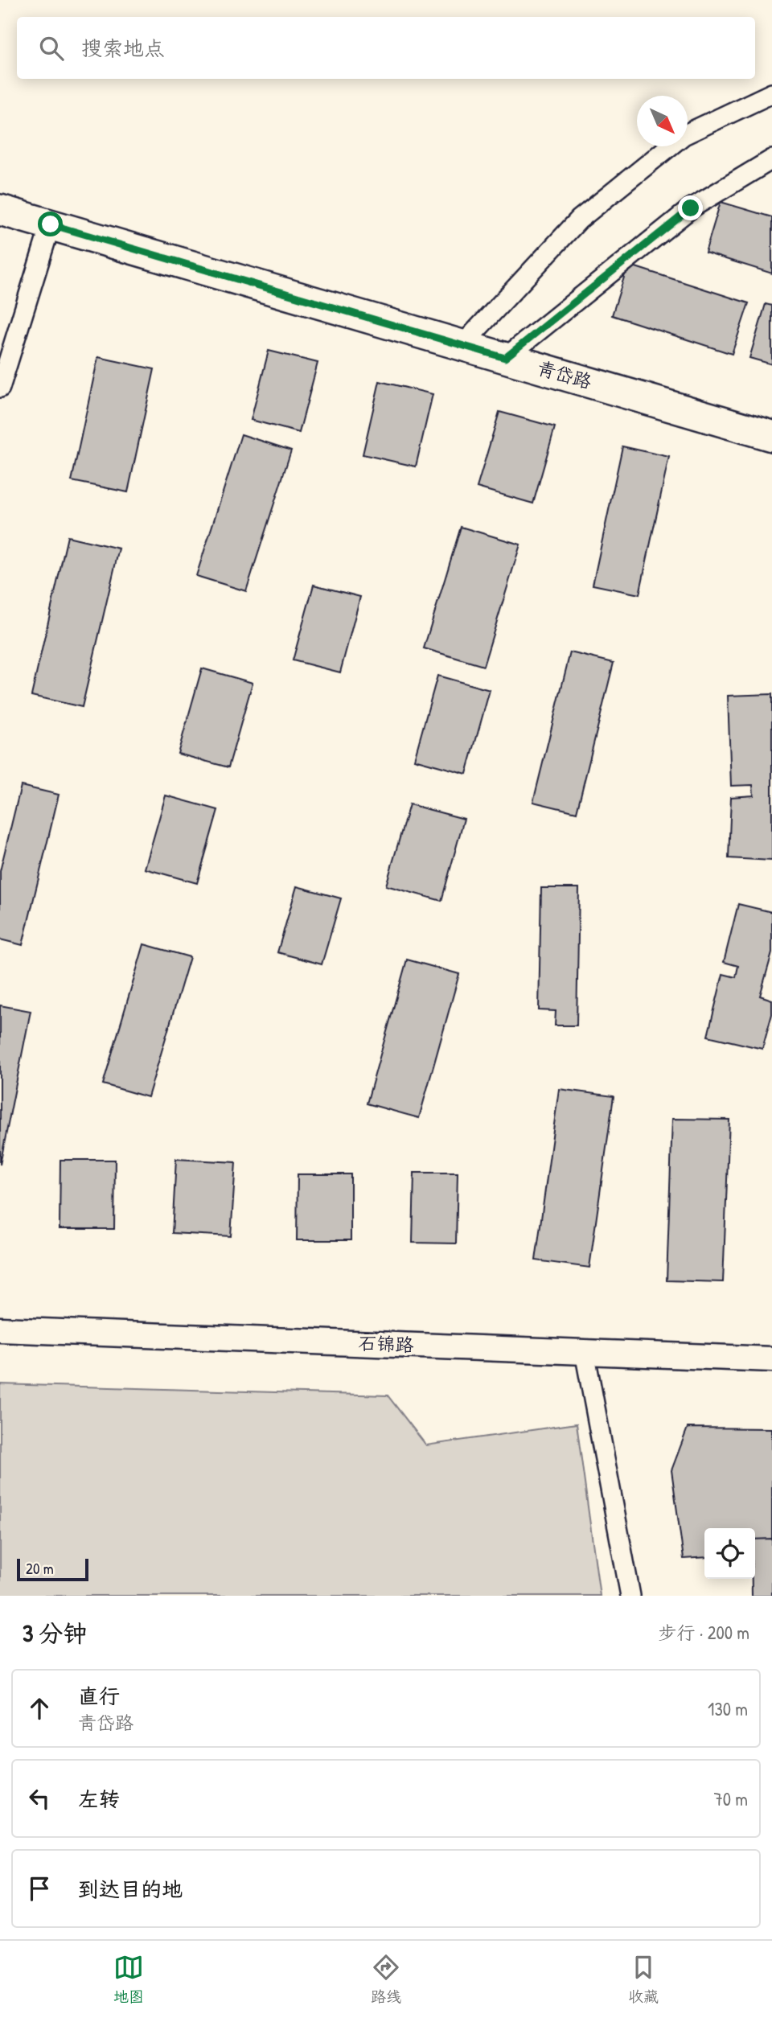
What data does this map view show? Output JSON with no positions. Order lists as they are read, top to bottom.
{
  "streets": {
    "main road": ["青岱路"],
    "street": ["石锦路"]
  },
  "scale_bar": "20 m",
  "north": "bottom right",
  "page": {
    "search": "搜索地点",
    "scale": "20 m",
    "heading": ["3 分钟", "步行 · 200 m"],
    "list": [
      ["直行", "青岱路", "130 m"],
      ["左转", "70 m"],
      "到达目的地"
    ],
    "nav": ["地图", "路线", "收藏"]
  }
}
